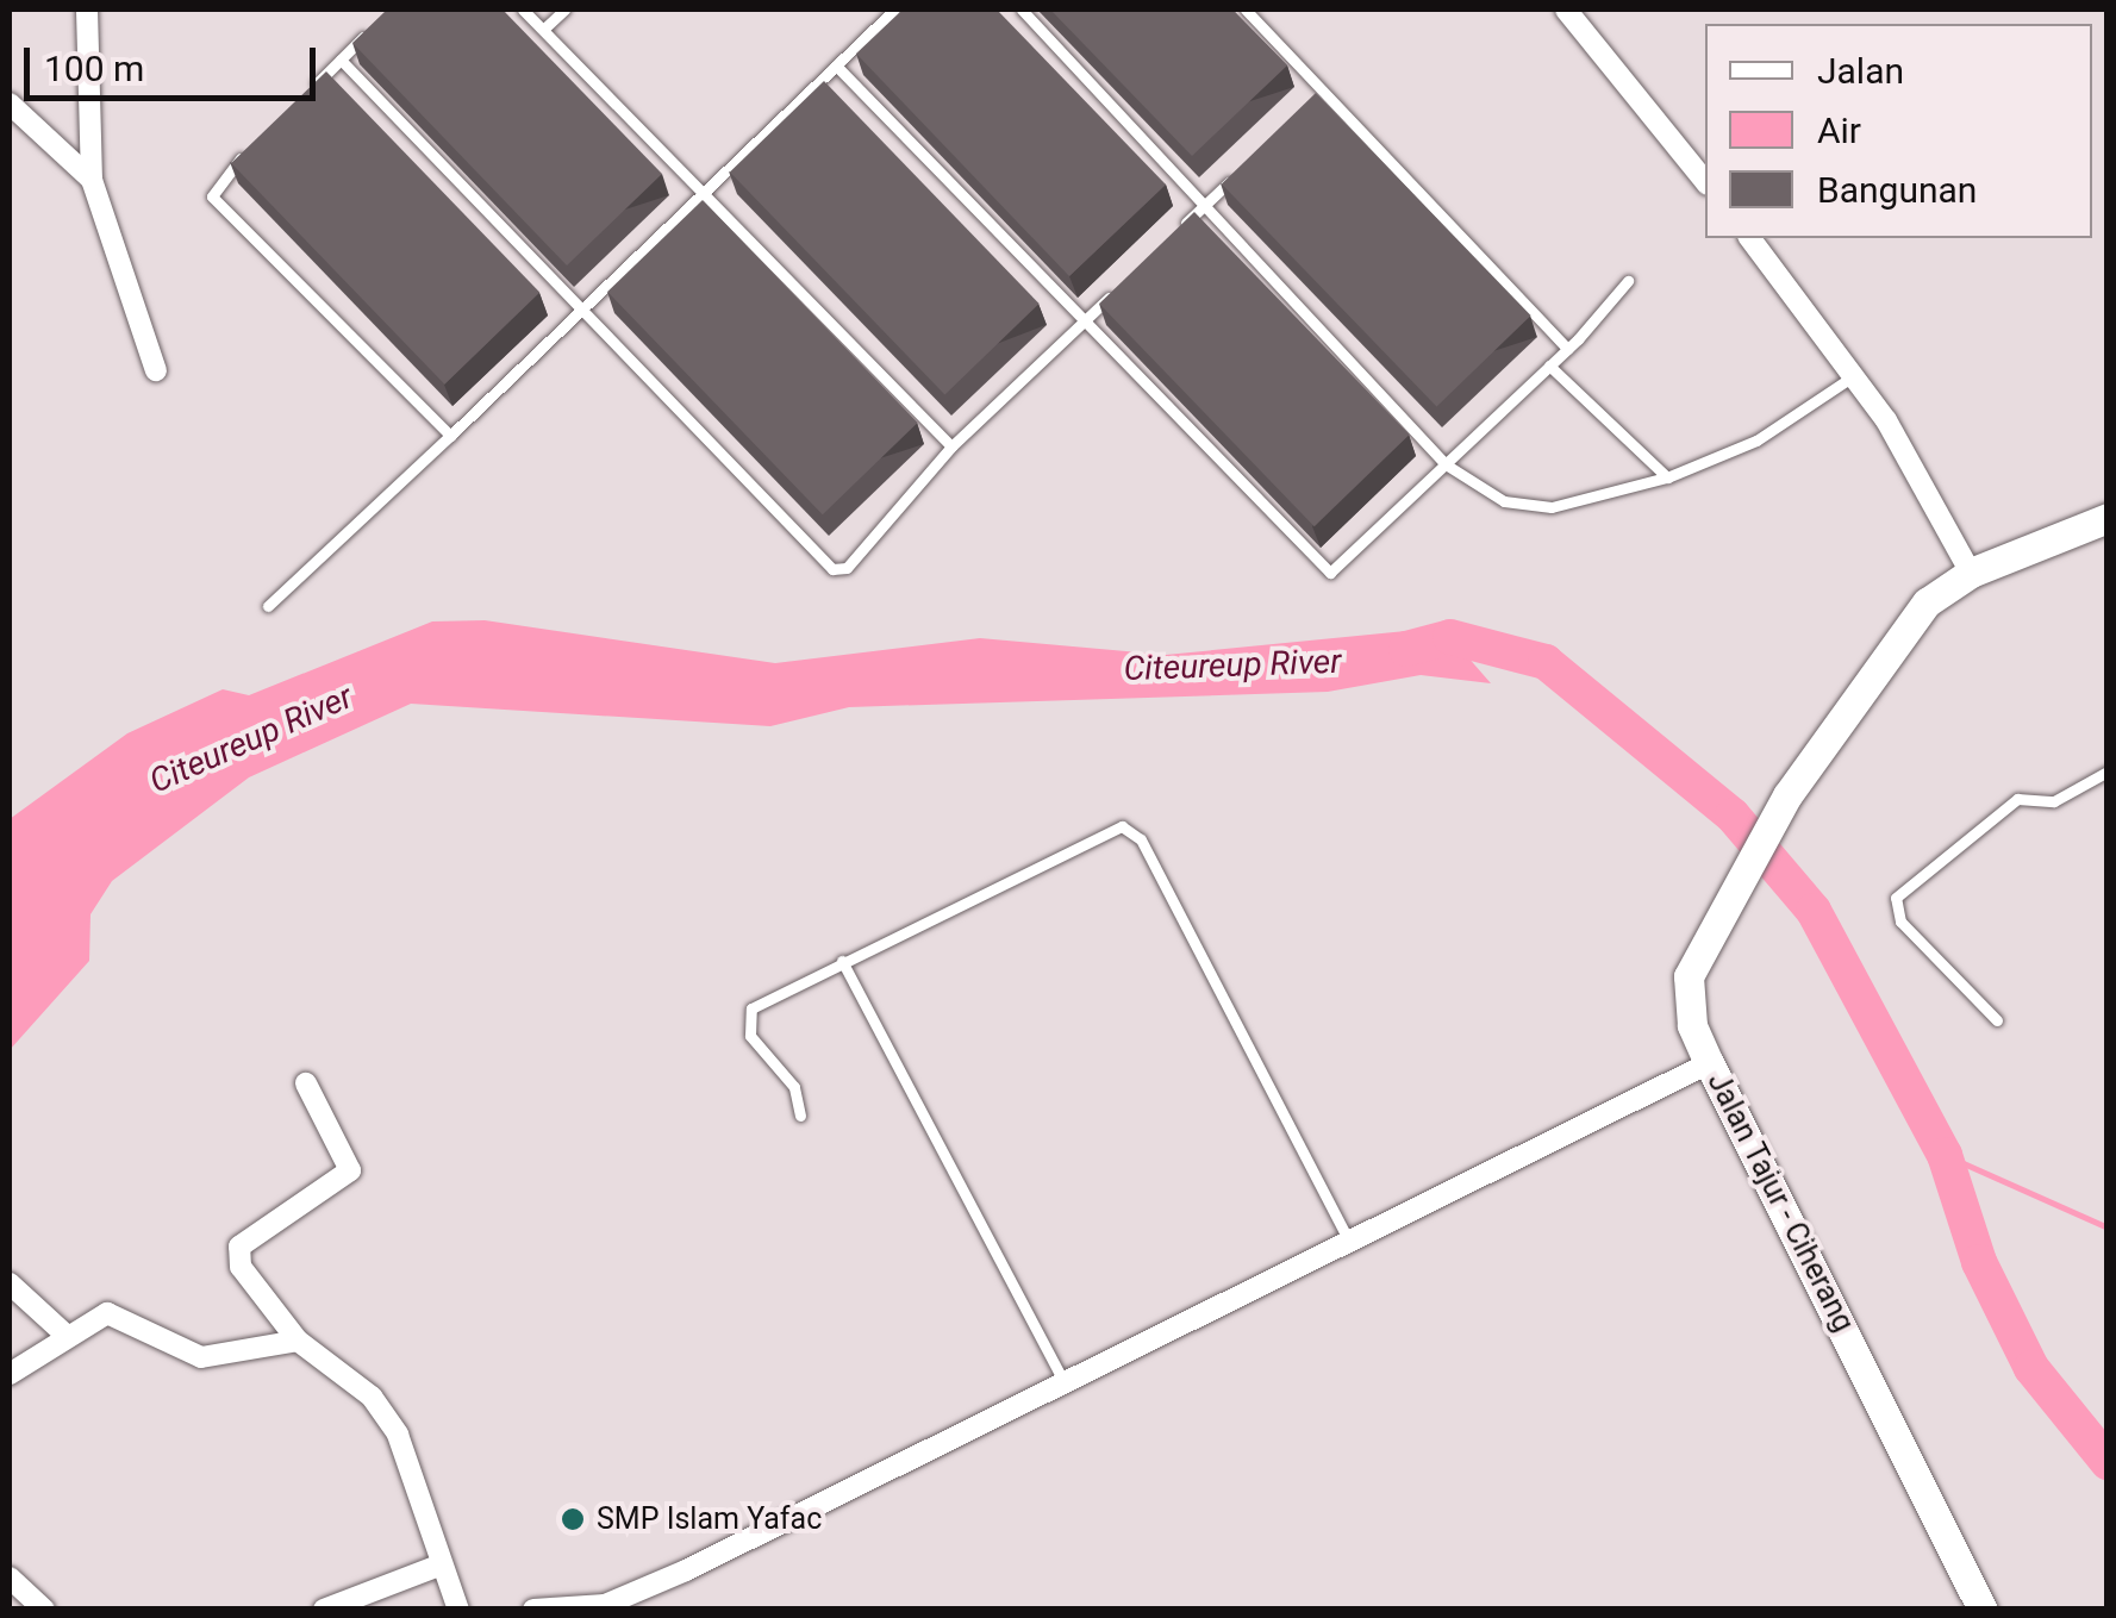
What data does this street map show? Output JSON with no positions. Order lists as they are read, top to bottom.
{
  "streets": {
    "main road": ["Jalan Tajur - Ciherang"]
  },
  "water": ["Citeureup River"],
  "places": ["SMP Islam Yafac"],
  "legend": ["Jalan", "Air", "Bangunan"],
  "scale_bar": "100 m"
}
